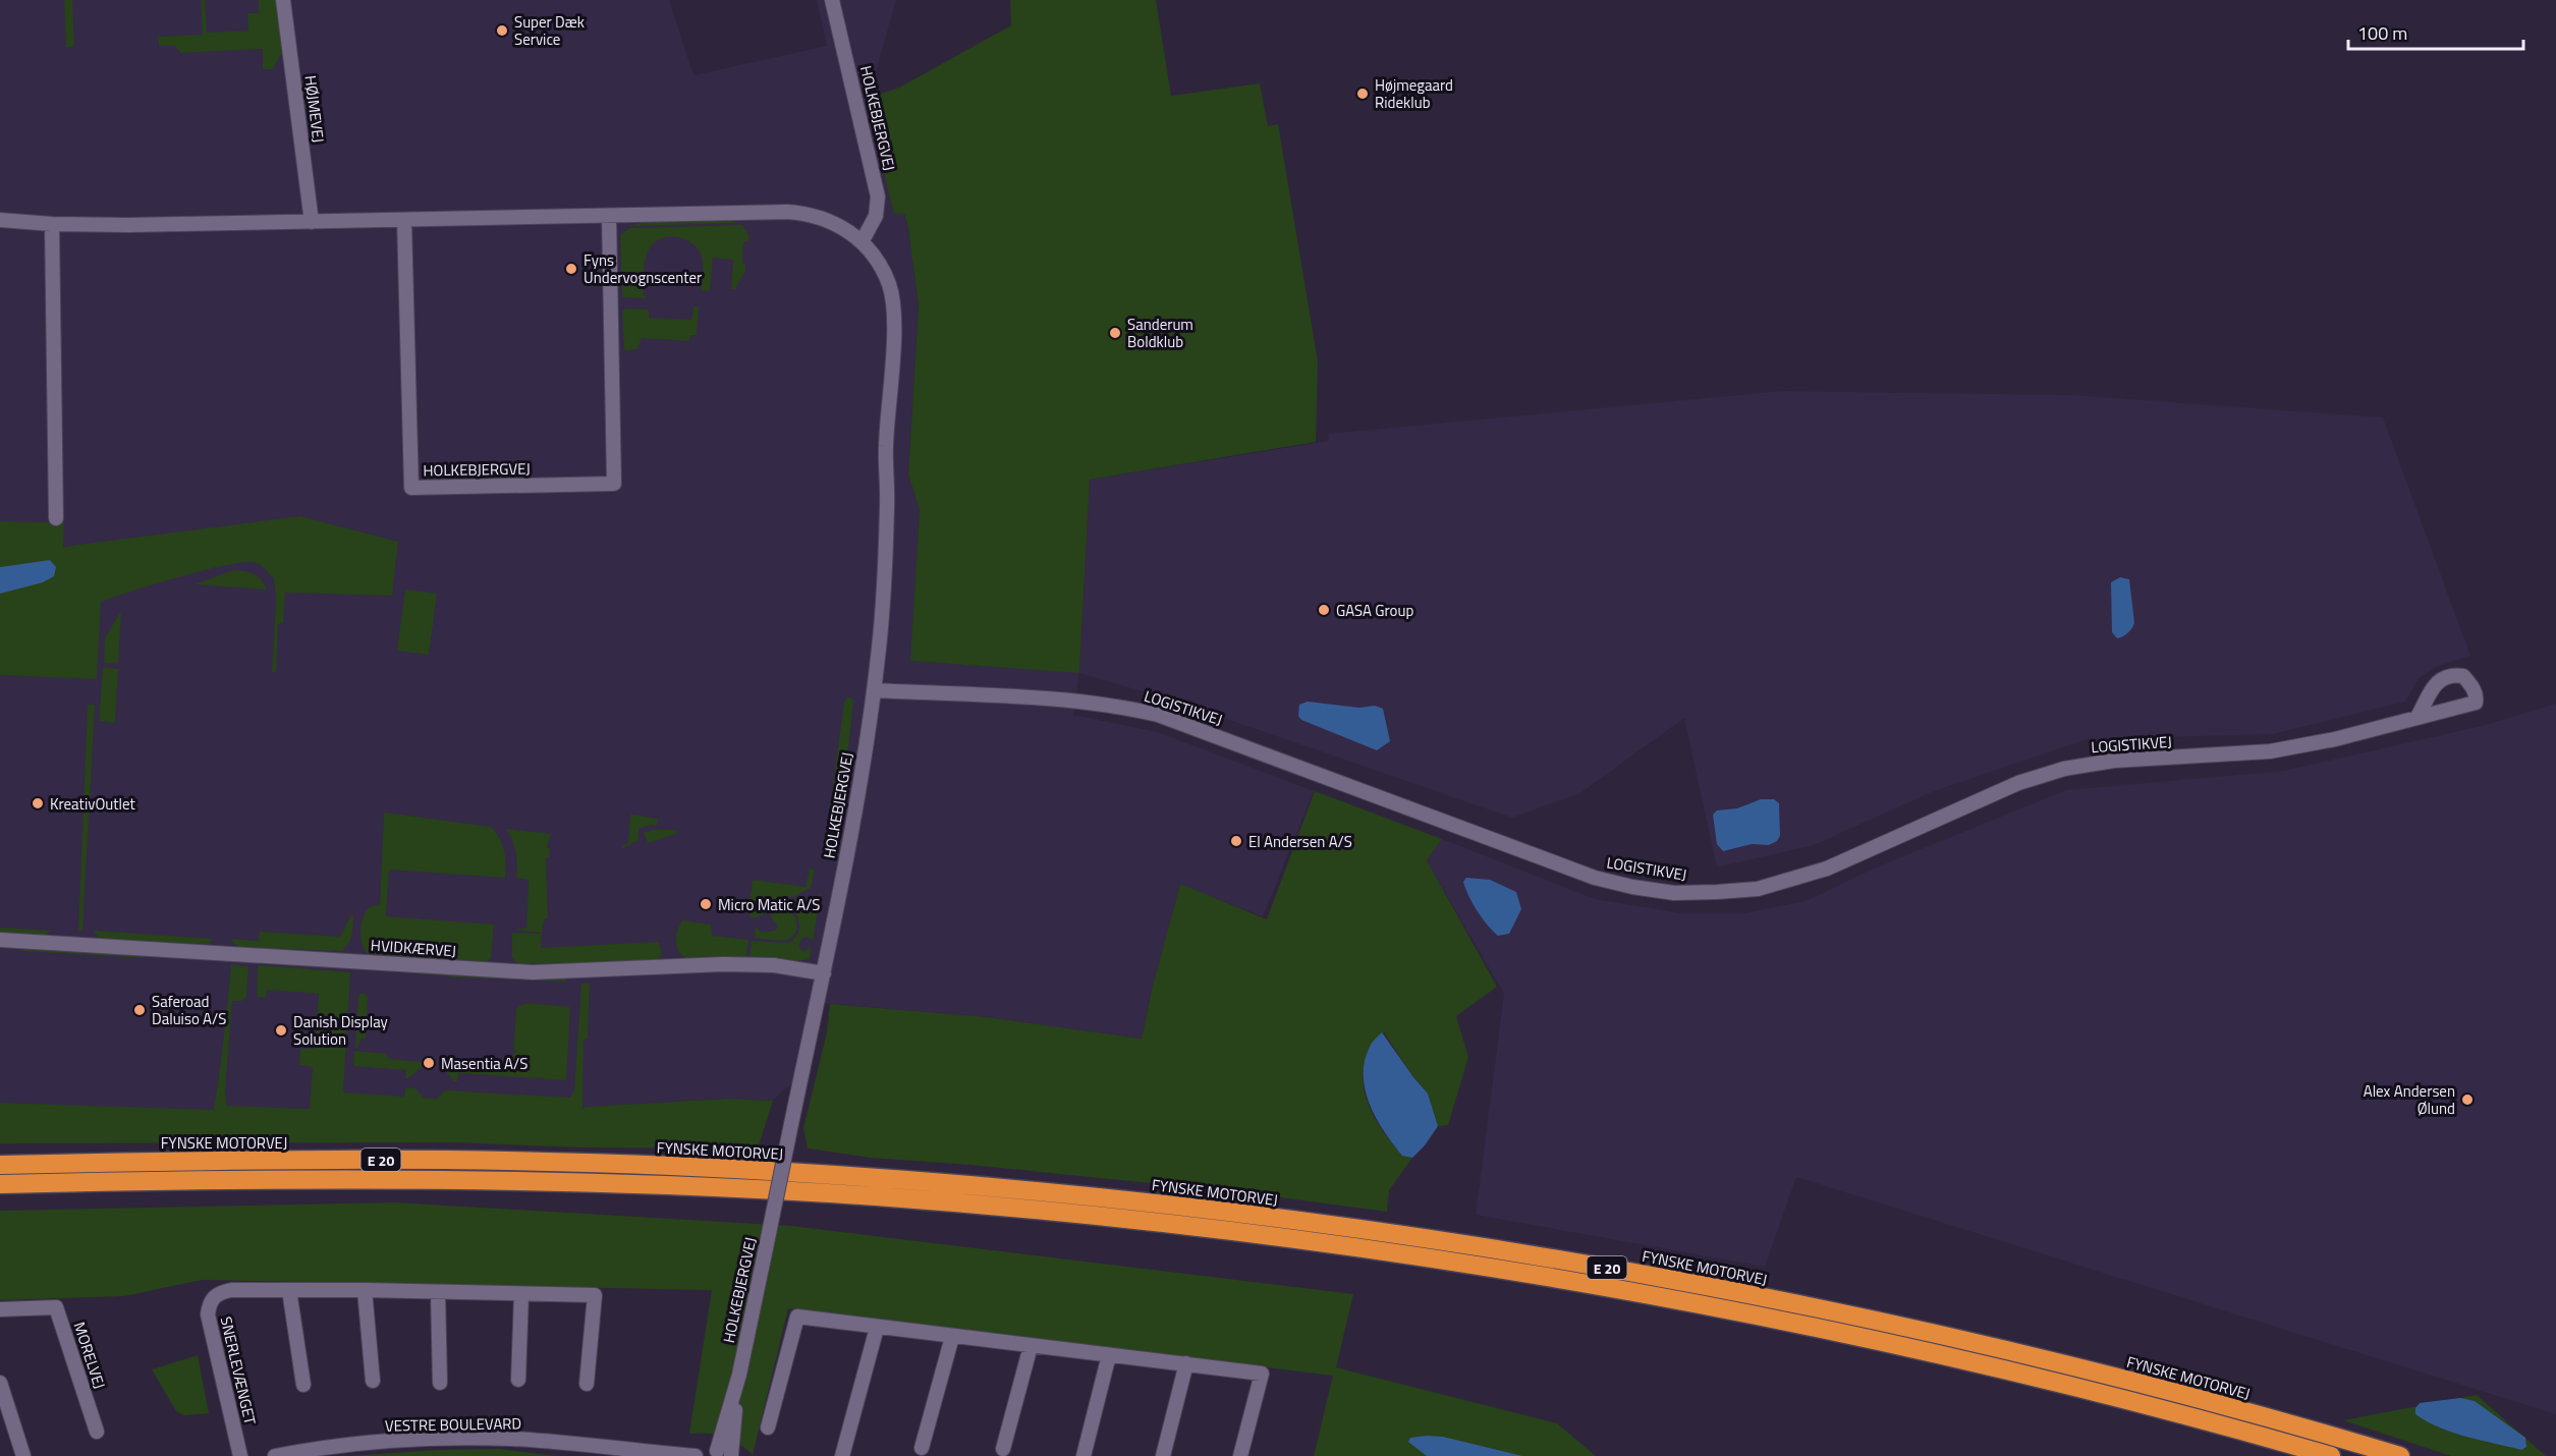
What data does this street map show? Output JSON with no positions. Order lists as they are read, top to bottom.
{
  "streets": {
    "highway": ["FYNSKE MOTORVEJ", "E 20"],
    "street": [
      "HØJMEVEJ",
      "HOLKEBJERGVEJ",
      "LOGISTIKVEJ",
      "HVIDKÆRVEJ",
      "MORELVEJ",
      "SNERLEVÆNGET",
      "VESTRE BOULEVARD"
    ]
  },
  "crossings": [
    ["HØJMEVEJ", "HOLKEBJERGVEJ"],
    ["HOLKEBJERGVEJ", "LOGISTIKVEJ"],
    ["HOLKEBJERGVEJ", "HVIDKÆRVEJ"]
  ],
  "places": [
    "Super Dæk Service",
    "Højmegaard Rideklub",
    "Fyns Undervognscenter",
    "Sanderum Boldklub",
    "GASA Group",
    "KreativOutlet",
    "El Andersen A/S",
    "Micro Matic A/S",
    "Saferoad Daluiso A/S",
    "Danish Display Solution",
    "Masentia A/S",
    "Alex Andersen Ølund"
  ],
  "scale_bar": "100 m"
}
